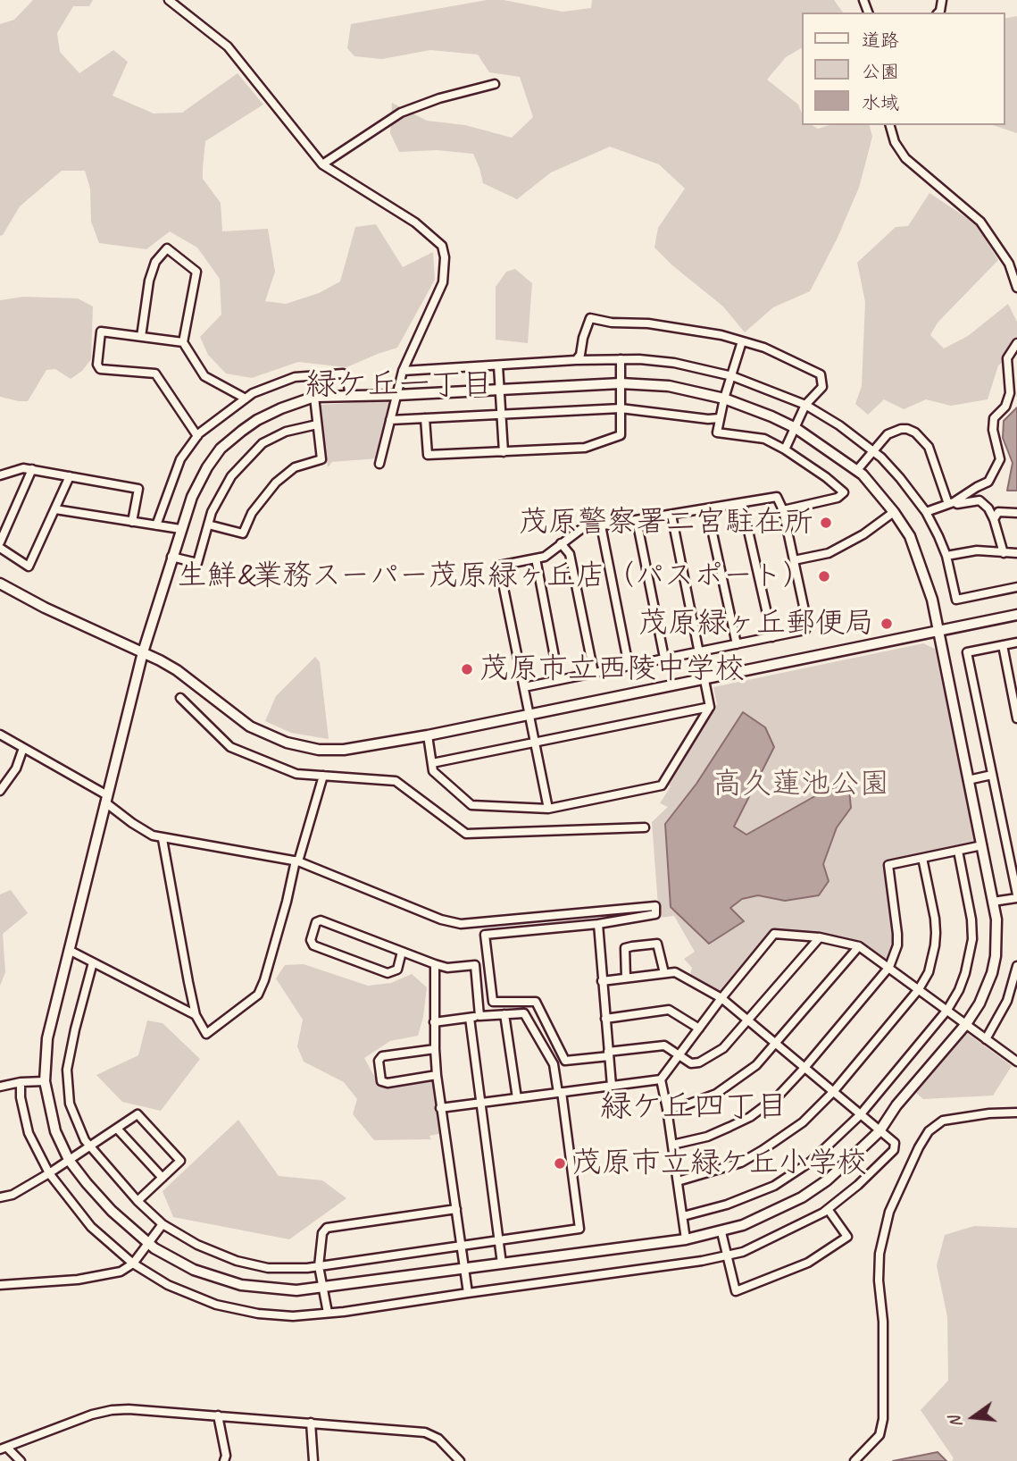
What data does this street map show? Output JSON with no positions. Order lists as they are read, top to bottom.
{
  "districts": ["緑ケ丘一丁目", "緑ケ丘四丁目"],
  "parks": ["高久蓮池公園"],
  "places": [
    "茂原警察署二宮駐在所",
    "生鮮&業務スーパー茂原緑ヶ丘店（パスポート）",
    "茂原緑ヶ丘郵便局",
    "茂原市立西陵中学校",
    "茂原市立緑ケ丘小学校"
  ],
  "legend": ["道路", "公園", "水域"],
  "north": "left"
}
